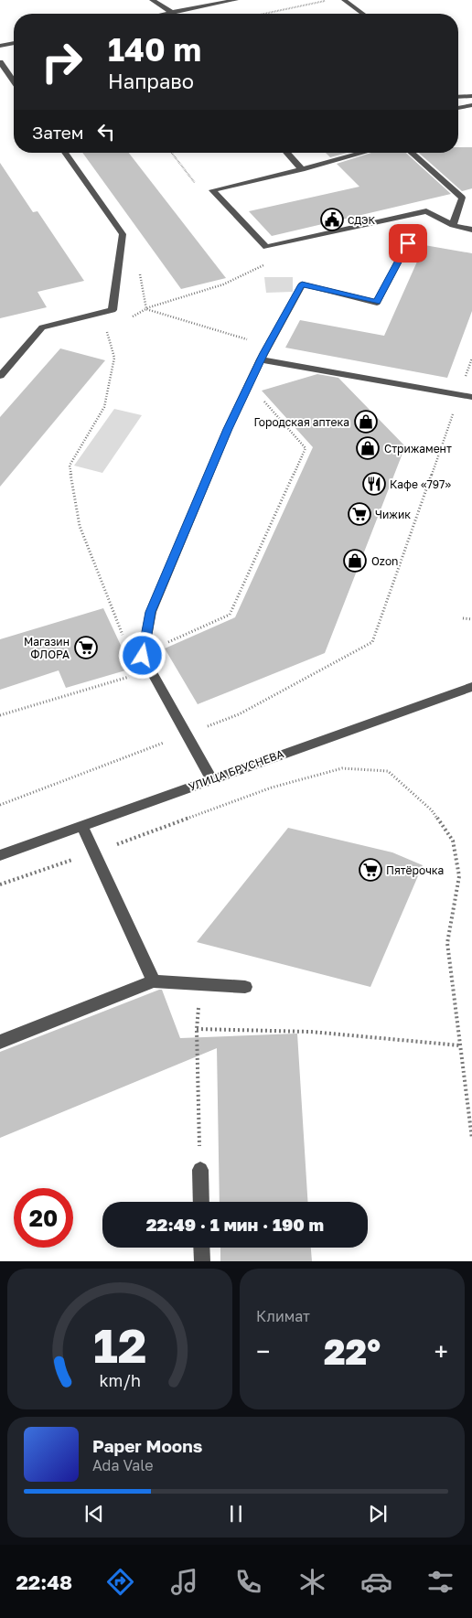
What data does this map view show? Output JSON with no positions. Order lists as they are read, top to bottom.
{
  "streets": {
    "street": ["УЛИЦА БРУСНЕВА"]
  },
  "places": {
    "public building": ["СДЭК"],
    "shop": ["Городская аптека", "Стрижамент", "Ozon"],
    "restaurant": ["Кафе «797»"],
    "supermarket": ["Чижик", "Магазин ФЛОРА", "Пятёрочка"]
  },
  "page": {
    "turn": ["140 m", "Направо"],
    "then": "Затем",
    "limit": "20",
    "trip": "22:49 · 1 мин · 190 m",
    "tile": "Климат",
    "heat": ["−", "22°", "+"],
    "song": ["Paper Moons", "Ada Vale"],
    "tabs": "22:48",
    "gauge": ["12", "km/h"]
  }
}
